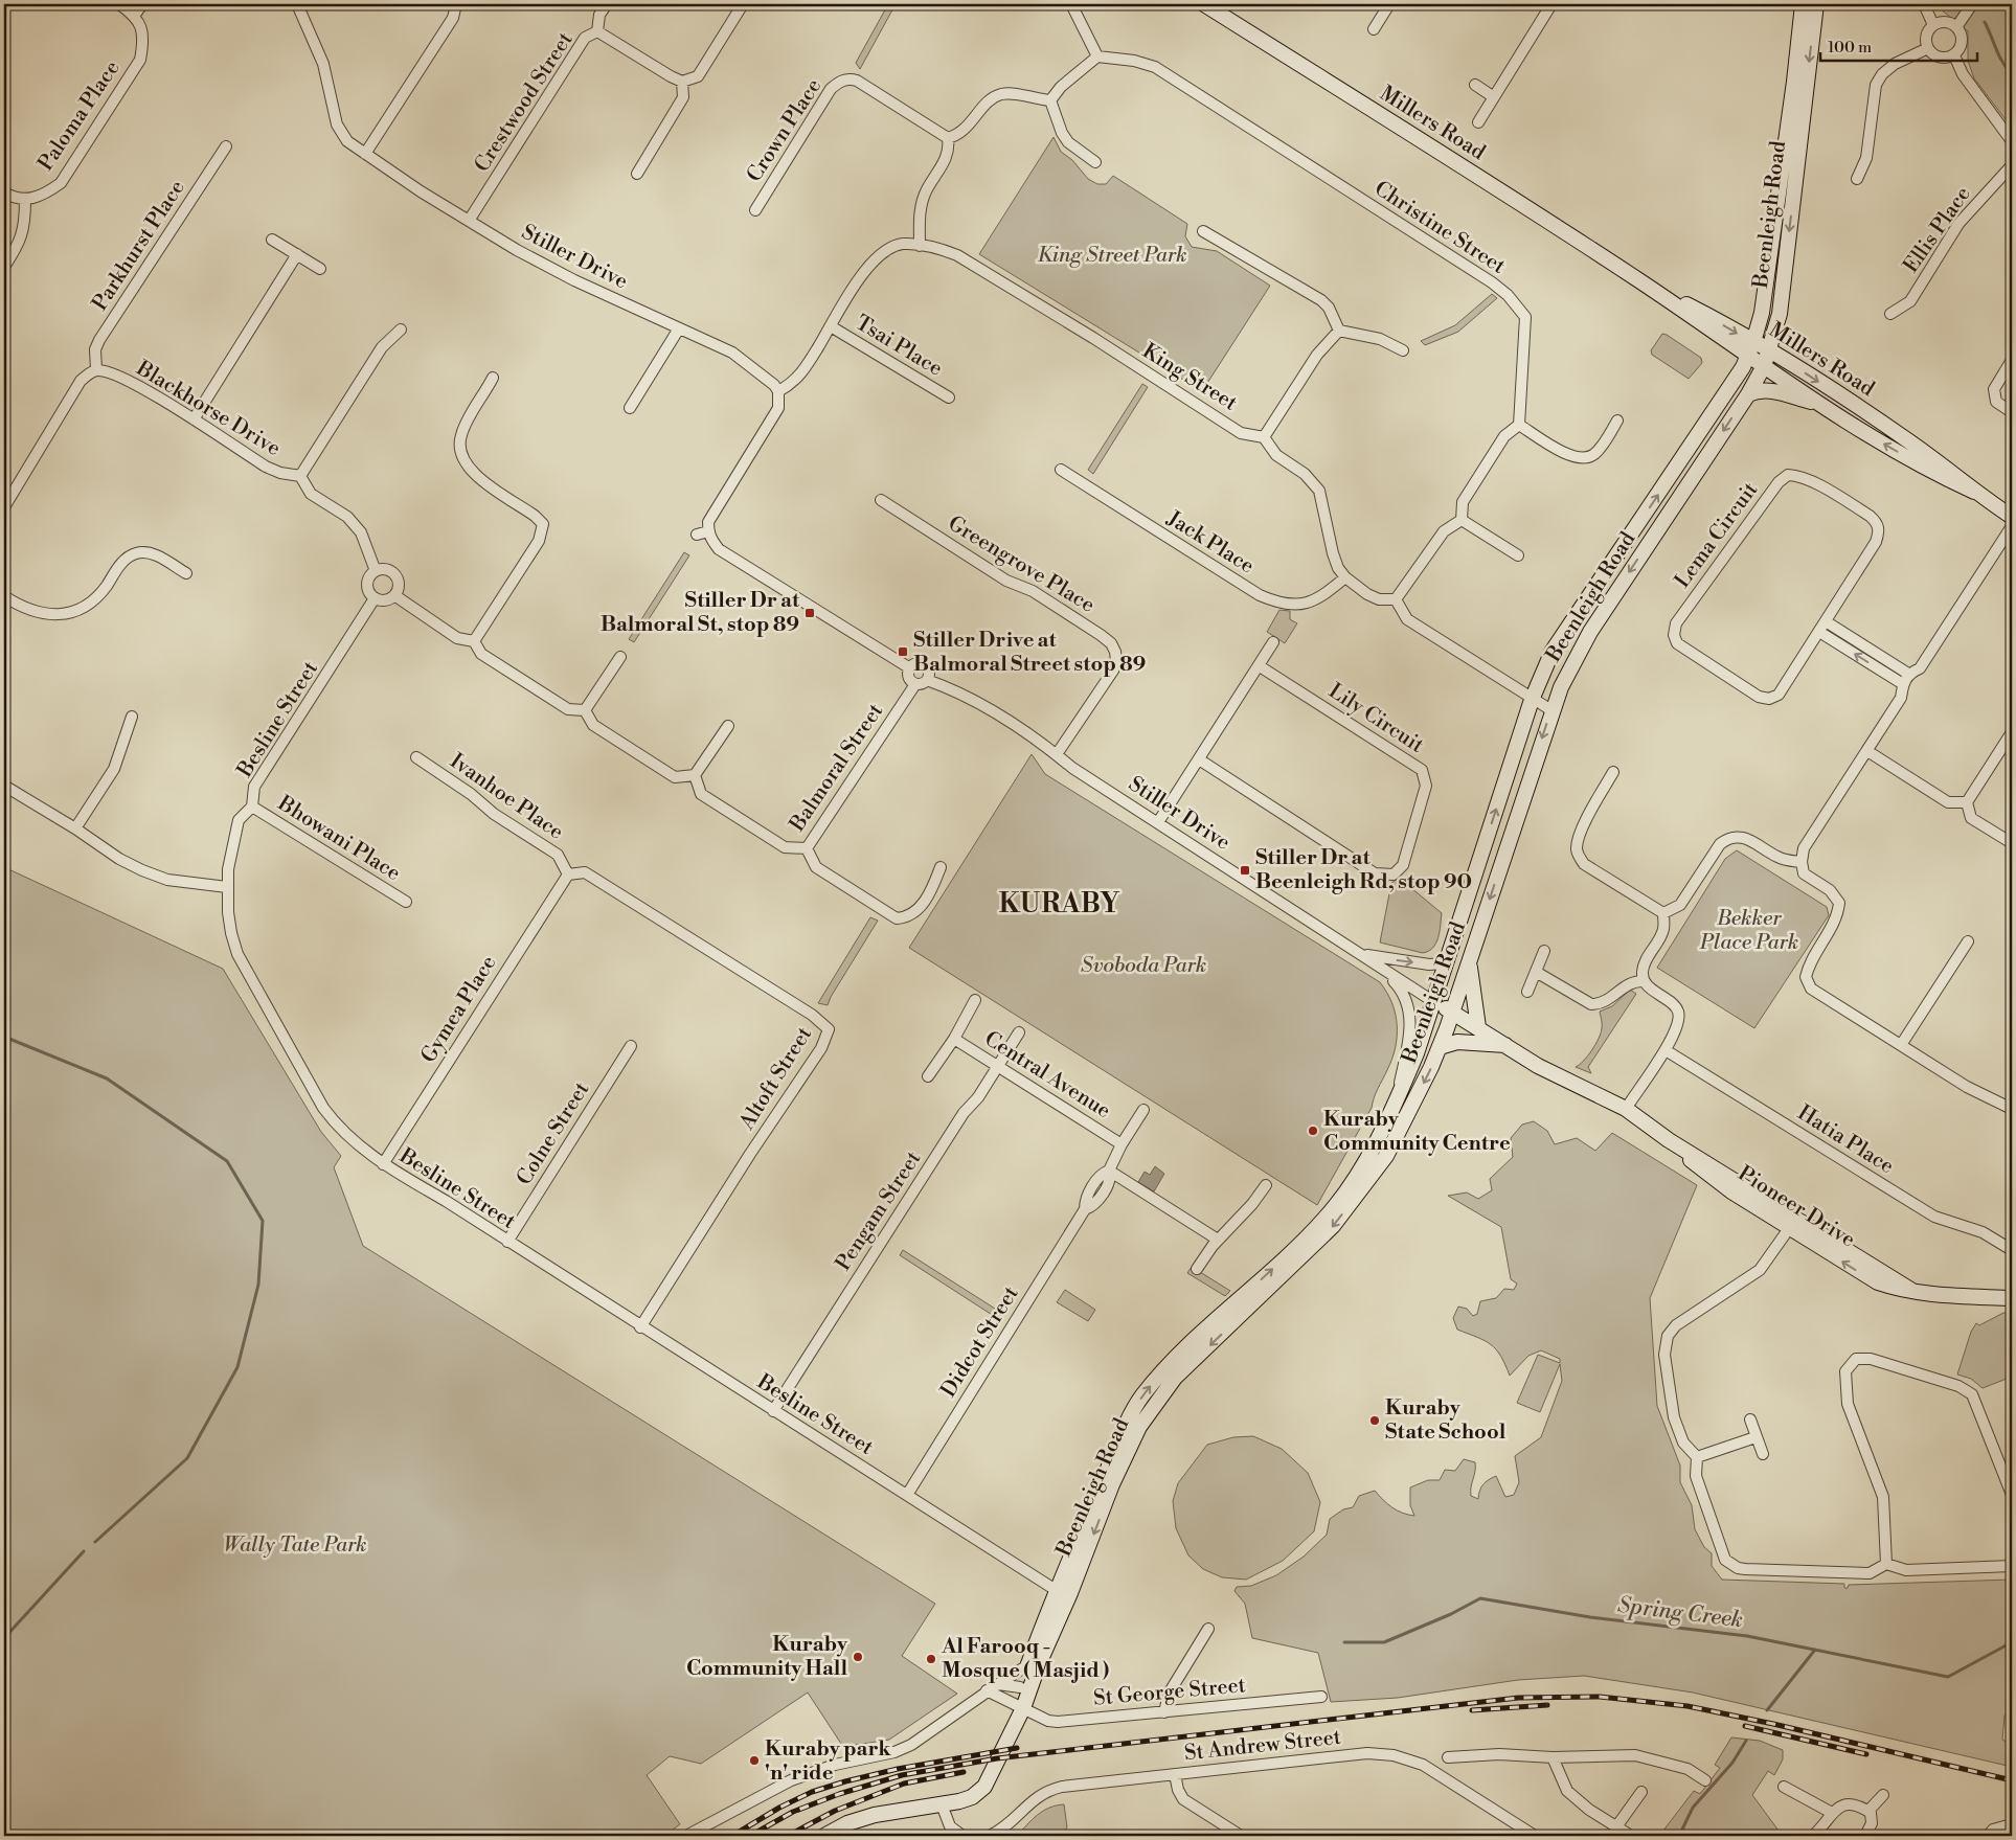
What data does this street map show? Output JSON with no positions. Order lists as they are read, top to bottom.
{
  "streets": {
    "main road": ["Millers Road", "Beenleigh Road", "Pioneer Drive"],
    "street": [
      "Crestwood Street",
      "Paloma Place",
      "Crown Place",
      "Christine Street",
      "Ellis Place",
      "Parkhurst Place",
      "Stiller Drive",
      "Tsai Place",
      "King Street",
      "Blackhorse Drive",
      "Lema Circuit",
      "Jack Place",
      "Greengrove Place",
      "Lily Circuit",
      "Besline Street",
      "Balmoral Street",
      "Ivanhoe Place",
      "Bhowani Place",
      "Gymea Place",
      "Central Avenue",
      "Altoft Street",
      "Colne Street",
      "Hatia Place",
      "Pengam Street",
      "Didcot Street",
      "St George Street",
      "St Andrew Street"
    ]
  },
  "crossings": [
    ["Crestwood Street", "Stiller Drive"],
    ["Millers Road", "Beenleigh Road"],
    ["Beenleigh Road", "Stiller Drive"],
    ["Beenleigh Road", "Besline Street"],
    ["Beenleigh Road", "Pioneer Drive"],
    ["Beenleigh Road", "St George Street"],
    ["Parkhurst Place", "Blackhorse Drive"],
    ["Stiller Drive", "King Street"],
    ["Stiller Drive", "Greengrove Place"],
    ["Stiller Drive", "Balmoral Street"],
    ["Stiller Drive", "Pioneer Drive"],
    ["Tsai Place", "King Street"],
    ["Besline Street", "Bhowani Place"],
    ["Besline Street", "Gymea Place"],
    ["Besline Street", "Altoft Street"],
    ["Besline Street", "Colne Street"],
    ["Besline Street", "Pengam Street"],
    ["Besline Street", "Didcot Street"],
    ["Ivanhoe Place", "Gymea Place"],
    ["Ivanhoe Place", "Altoft Street"],
    ["Gymea Place", "Altoft Street"],
    ["Central Avenue", "Pengam Street"],
    ["Central Avenue", "Didcot Street"]
  ],
  "districts": ["KURABY"],
  "water": ["Spring Creek"],
  "parks": [
    "King Street Park",
    "Bekker Place Park",
    "Svoboda Park",
    "Wally Tate Park"
  ],
  "places": {
    "transit": ["Stiller Dr at Balmoral St, stop 89", "Stiller Drive at Balmoral Street stop 89", "Stiller Dr at Beenleigh Rd, stop 90"],
    "other": [
      "Kuraby Community Centre",
      "Kuraby State School",
      "Kuraby Community Hall",
      "Al Farooq - Mosque ( Masjid )",
      "Kuraby park 'n' ride"
    ]
  },
  "scale_bar": "100 m"
}
